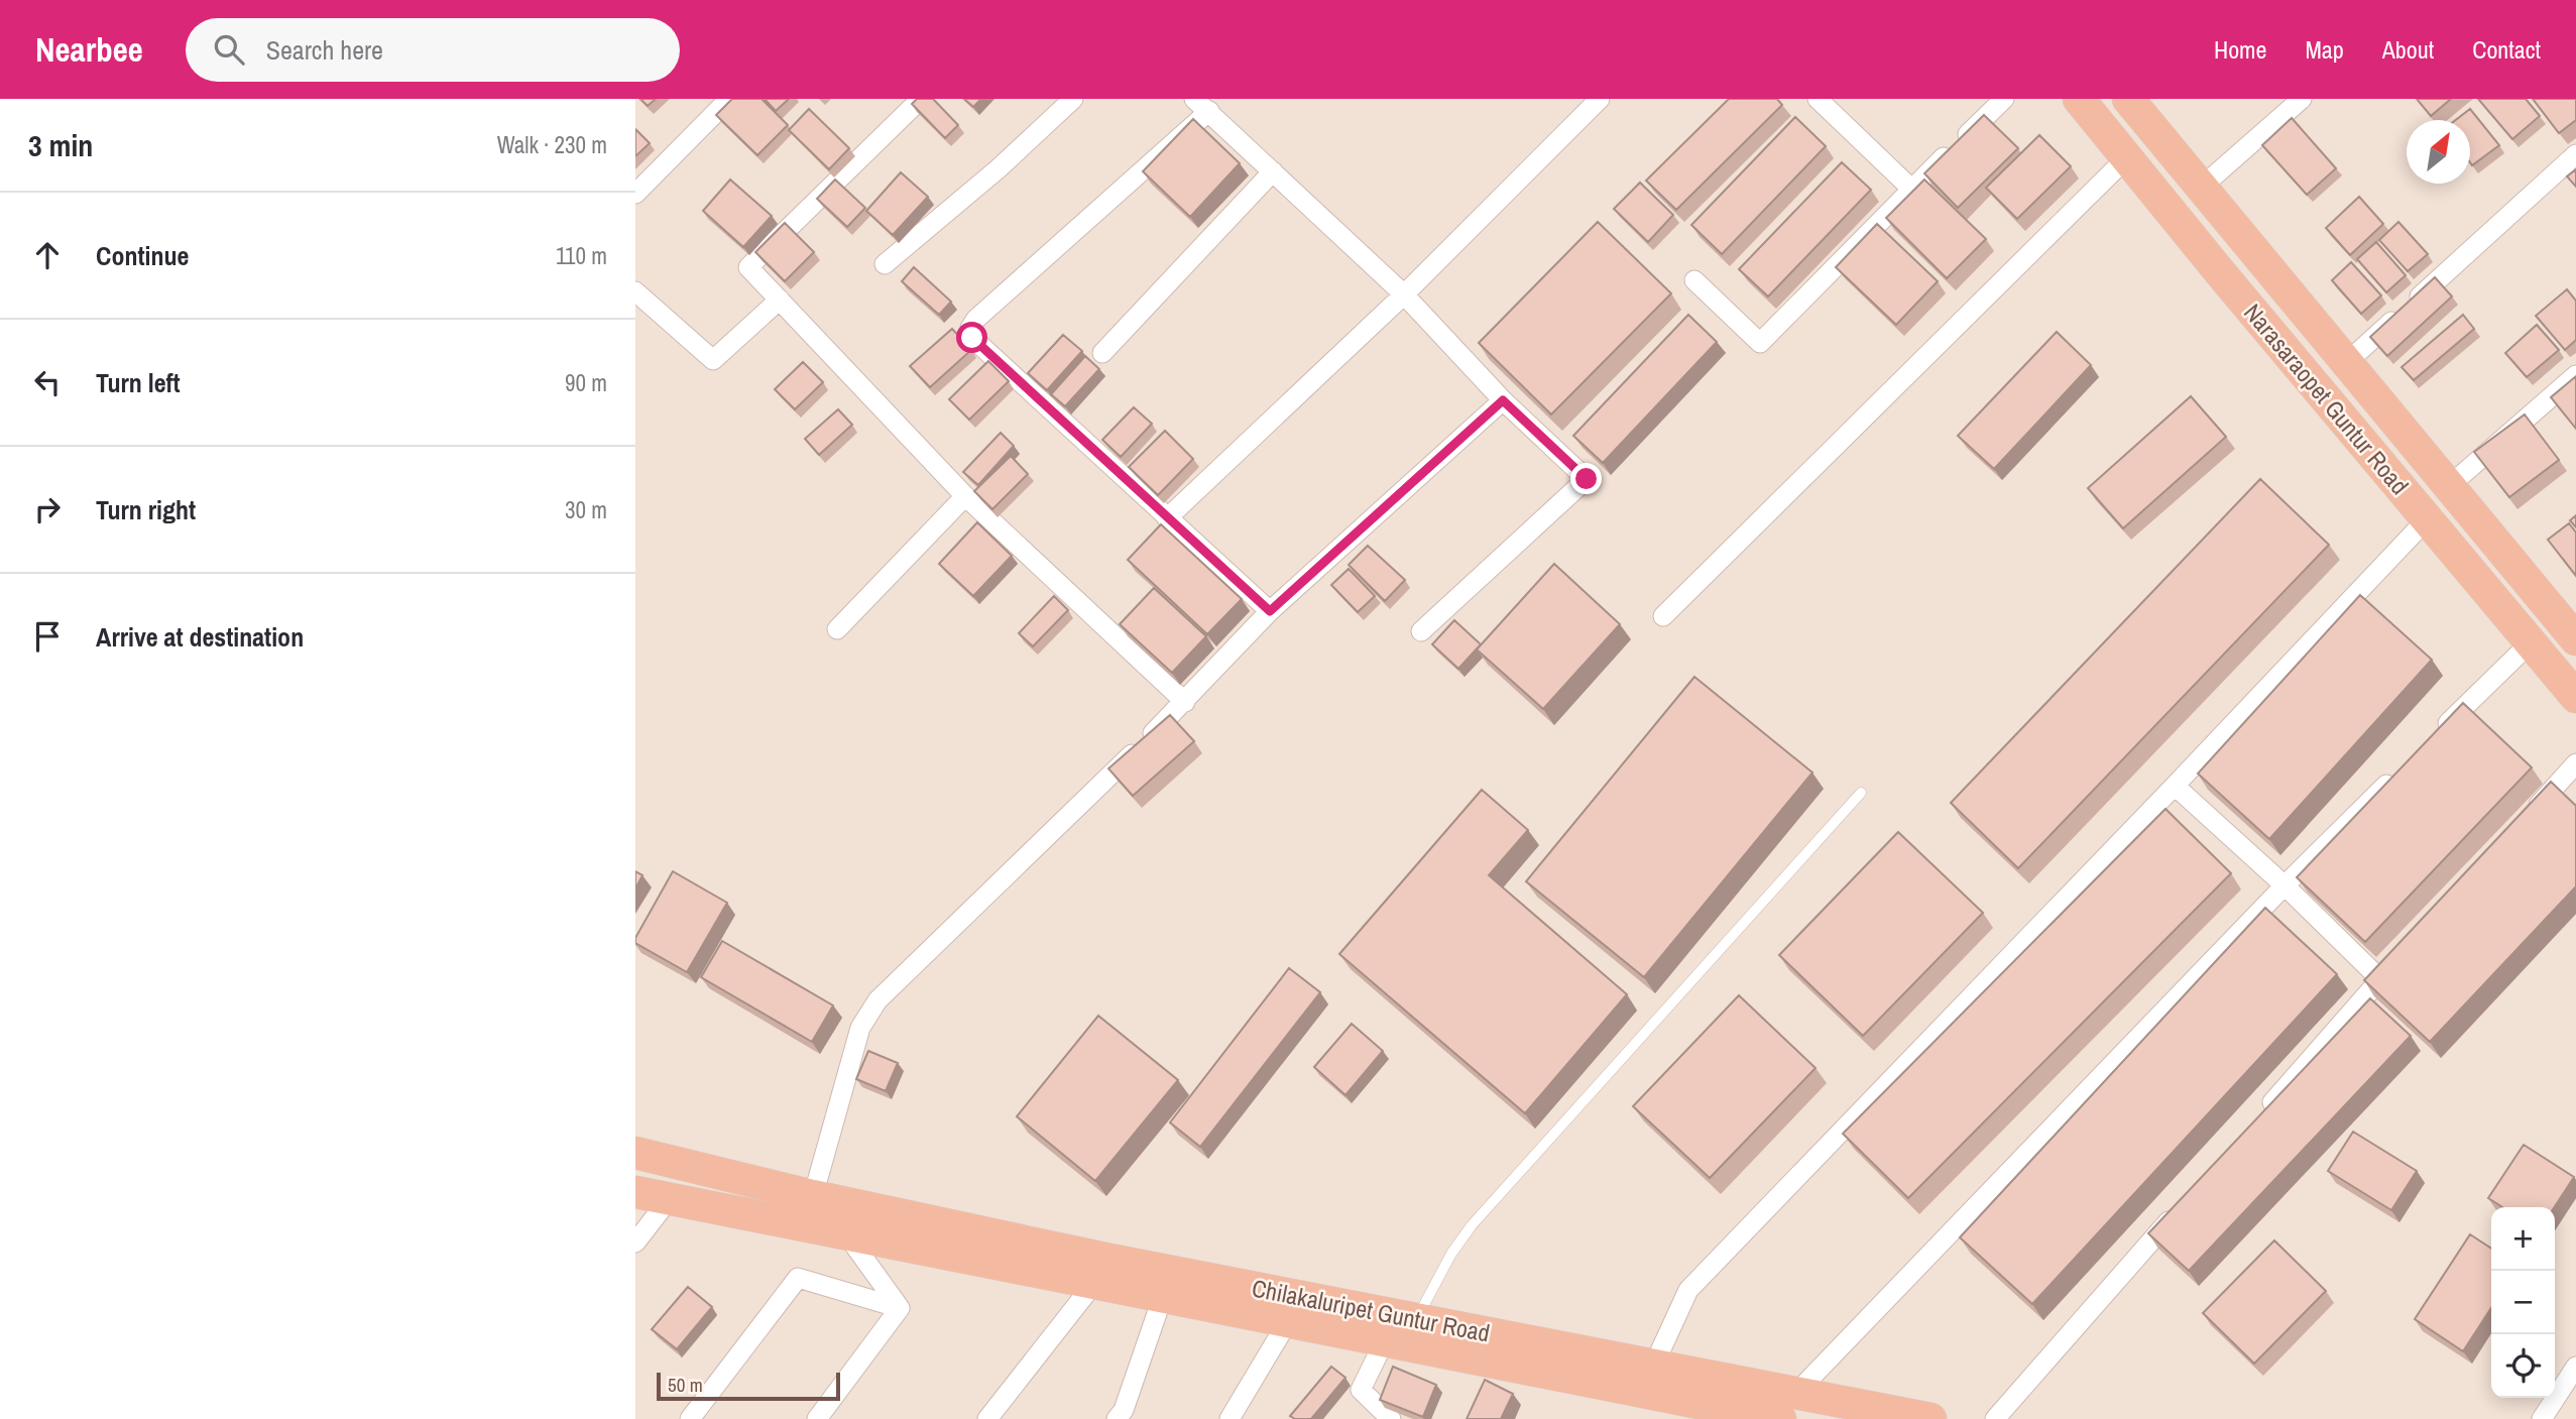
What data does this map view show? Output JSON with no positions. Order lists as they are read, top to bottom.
{
  "streets": {
    "highway": ["Narasaraopet Guntur Road", "Chilakaluripet Guntur Road"]
  },
  "scale_bar": "50 m",
  "north": "top right",
  "page": {
    "header": "Nearbee",
    "search": "Search here",
    "nav": [
      "Home",
      "Map",
      "About",
      "Contact"
    ],
    "heading": ["3 min", "Walk · 230 m"],
    "list": [
      ["Continue", "110 m"],
      ["Turn left", "90 m"],
      ["Turn right", "30 m"],
      "Arrive at destination"
    ],
    "map_buttons": ["+", "−"],
    "scale": "50 m"
  }
}
